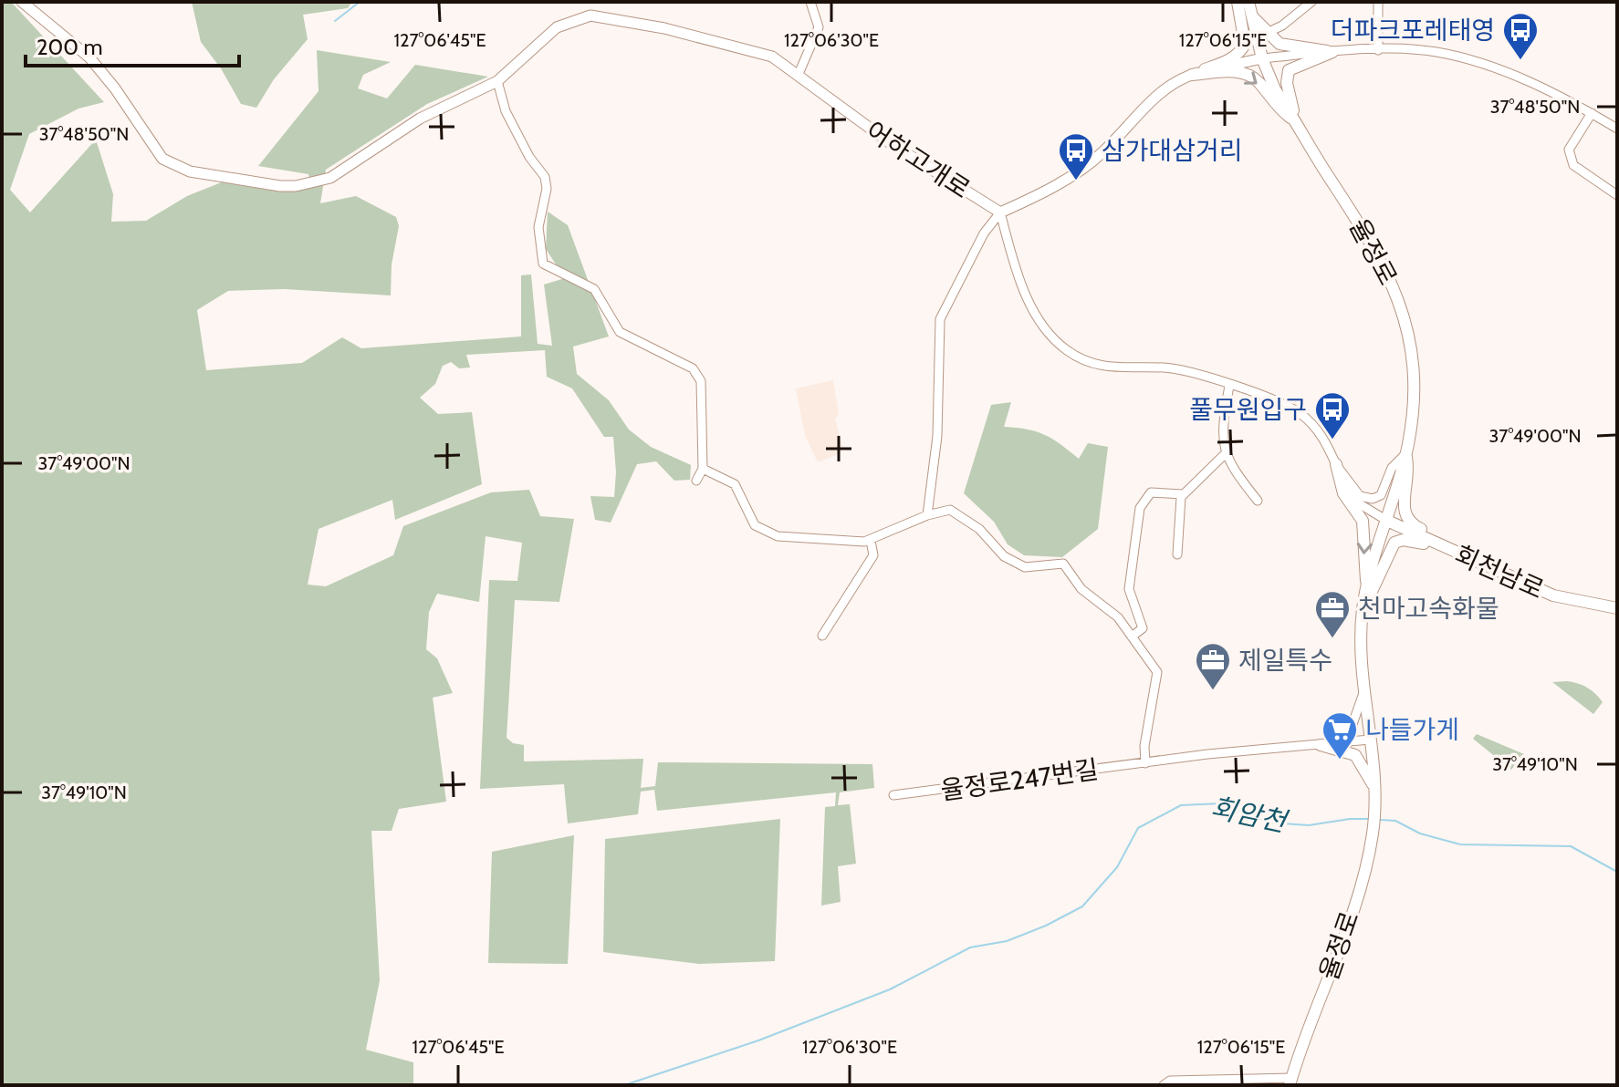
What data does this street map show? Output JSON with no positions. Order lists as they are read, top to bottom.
{
  "streets": {
    "main road": ["율정로", "회천남로"],
    "street": ["어하고개로", "율정로247번길"]
  },
  "crossings": [
    ["어하고개로", "율정로"],
    ["율정로", "회천남로"],
    ["율정로", "율정로247번길"]
  ],
  "water": ["회암천"],
  "places": {
    "bus stop": ["더파크포레태영", "삼가대삼거리", "풀무원입구"],
    "office": ["천마고속화물", "제일특수"],
    "supermarket": ["나들가게"]
  },
  "scale_bar": "200 m",
  "coordinates": [
    "127°06'45\"E",
    "127°06'30\"E",
    "127°06'15\"E",
    "37°48'50\"N",
    "37°49'00\"N",
    "37°49'10\"N"
  ]
}
